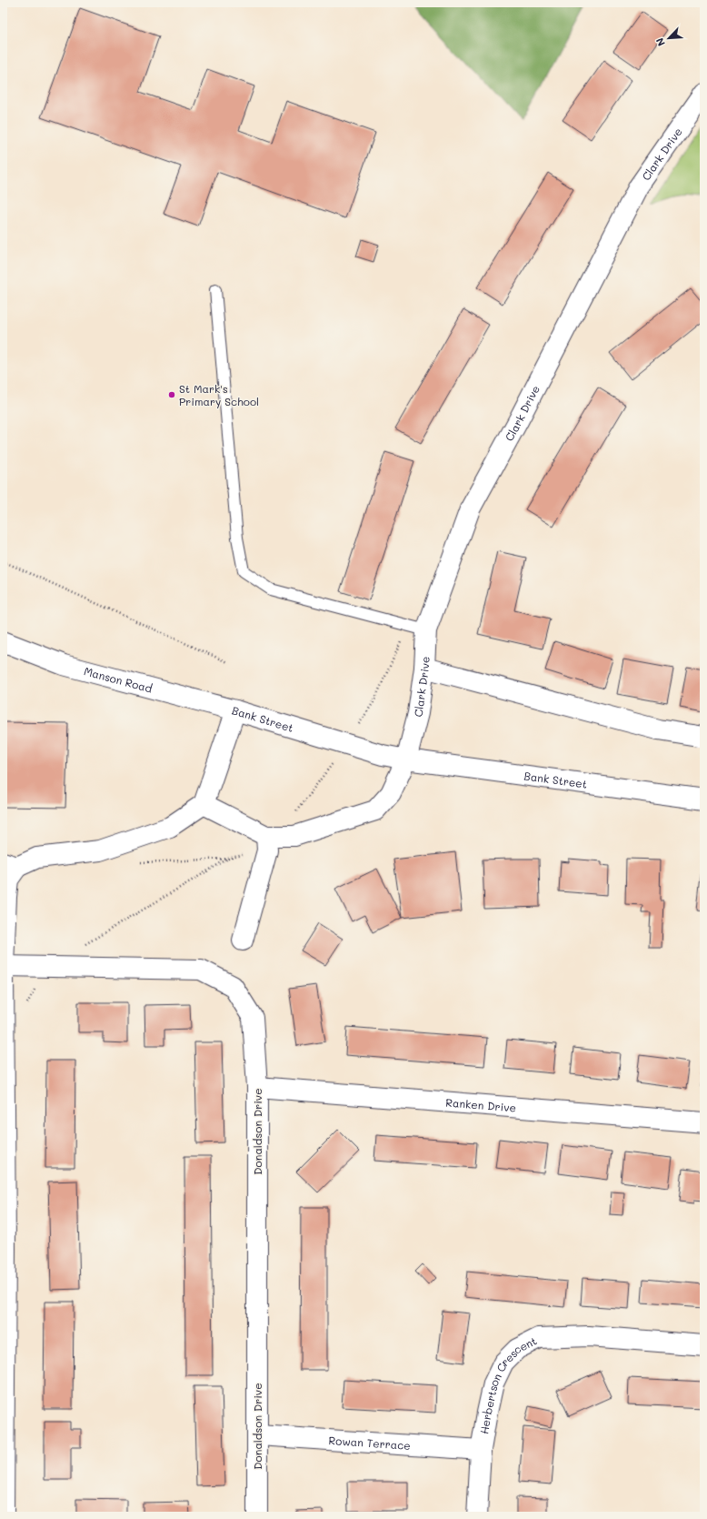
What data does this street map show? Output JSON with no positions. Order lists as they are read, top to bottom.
{
  "streets": {
    "street": [
      "Clark Drive",
      "Manson Road",
      "Bank Street",
      "Ranken Drive",
      "Donaldson Drive",
      "Herbertson Crescent",
      "Rowan Terrace"
    ]
  },
  "crossings": [
    ["Clark Drive", "Bank Street"],
    ["Manson Road", "Bank Street"],
    ["Ranken Drive", "Donaldson Drive"],
    ["Donaldson Drive", "Rowan Terrace"],
    ["Herbertson Crescent", "Rowan Terrace"]
  ],
  "places": ["St Mark's Primary School"],
  "north": "bottom left"
}
